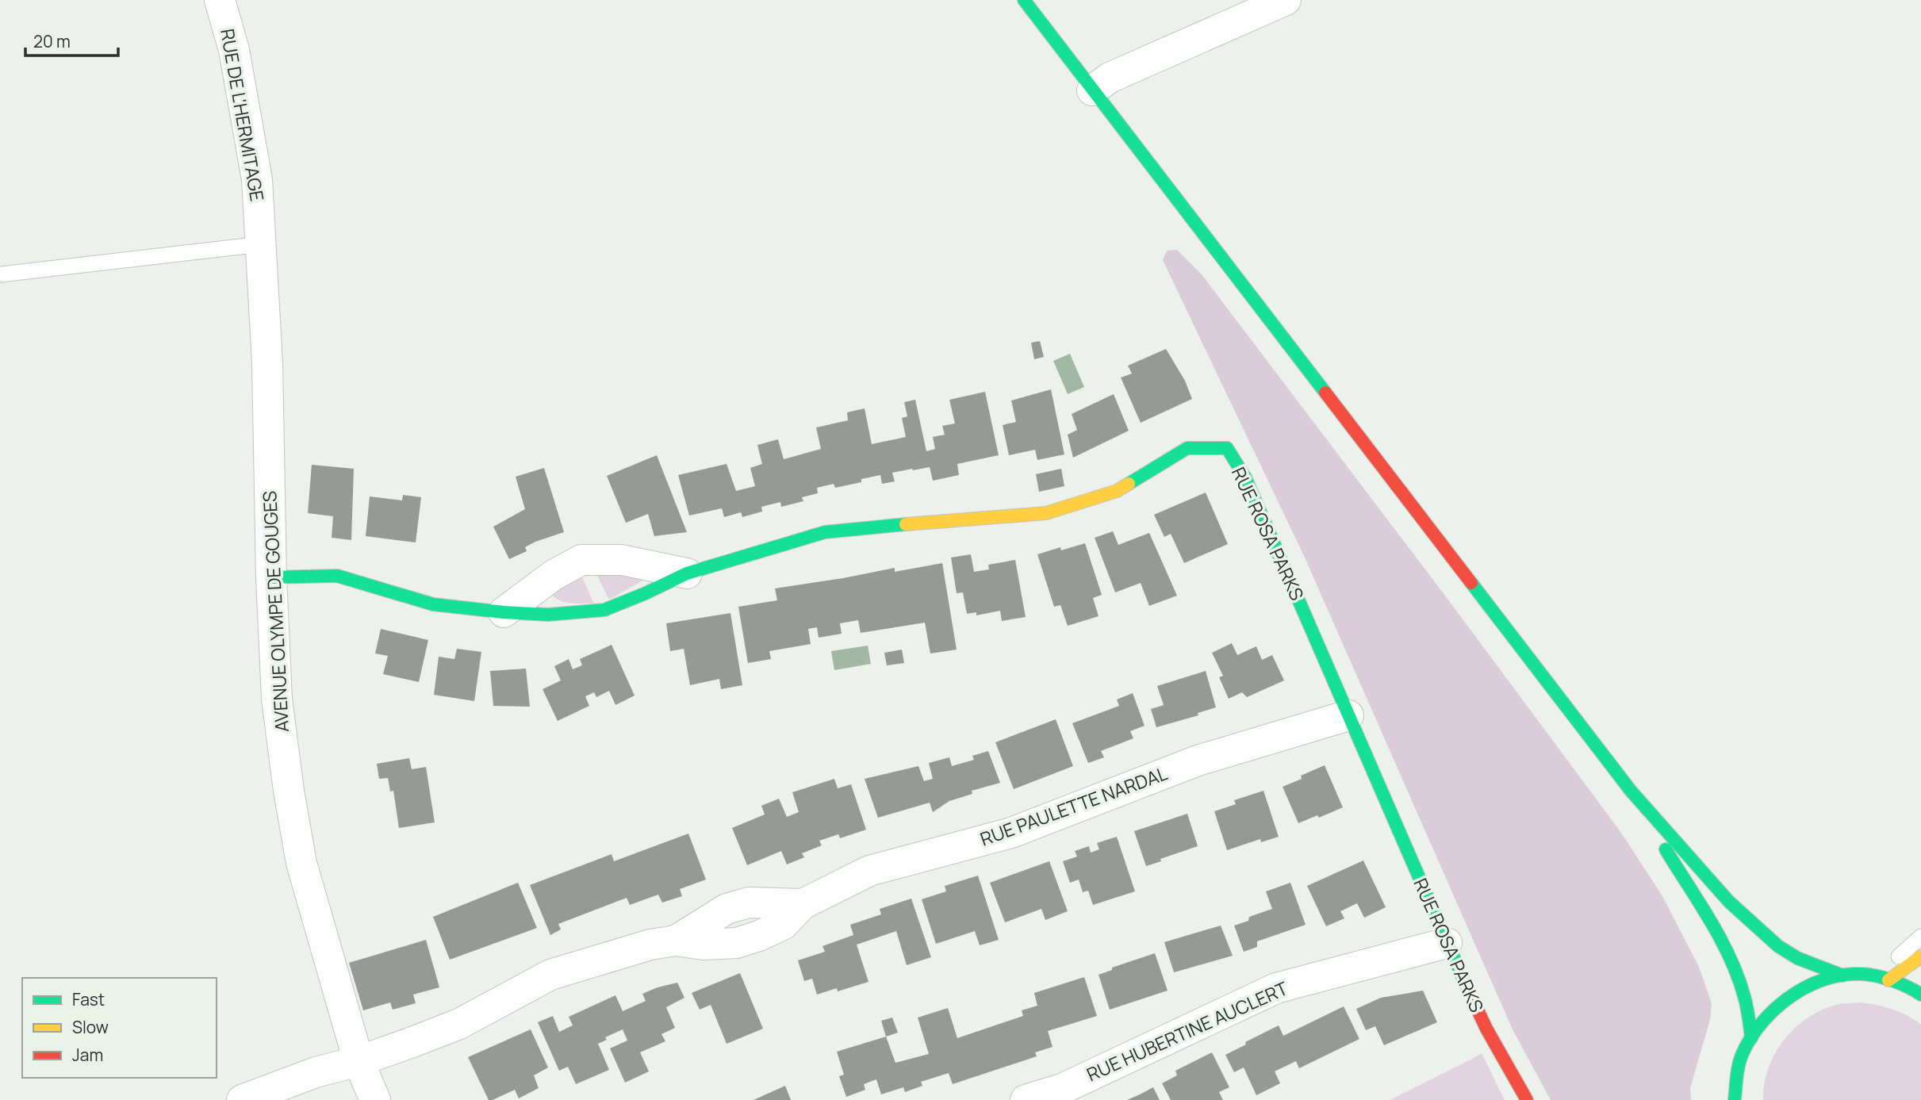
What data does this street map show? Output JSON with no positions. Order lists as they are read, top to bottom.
{
  "streets": {
    "main road": ["RUE ROSA PARKS"],
    "street": [
      "RUE DE L'HERMITAGE",
      "AVENUE OLYMPE DE GOUGES",
      "RUE PAULETTE NARDAL",
      "RUE HUBERTINE AUCLERT"
    ]
  },
  "crossings": [
    ["RUE DE L'HERMITAGE", "AVENUE OLYMPE DE GOUGES"],
    ["RUE ROSA PARKS", "AVENUE OLYMPE DE GOUGES"],
    ["RUE ROSA PARKS", "RUE PAULETTE NARDAL"],
    ["RUE ROSA PARKS", "RUE HUBERTINE AUCLERT"],
    ["AVENUE OLYMPE DE GOUGES", "RUE PAULETTE NARDAL"]
  ],
  "legend": ["Fast", "Slow", "Jam"],
  "scale_bar": "20 m"
}
